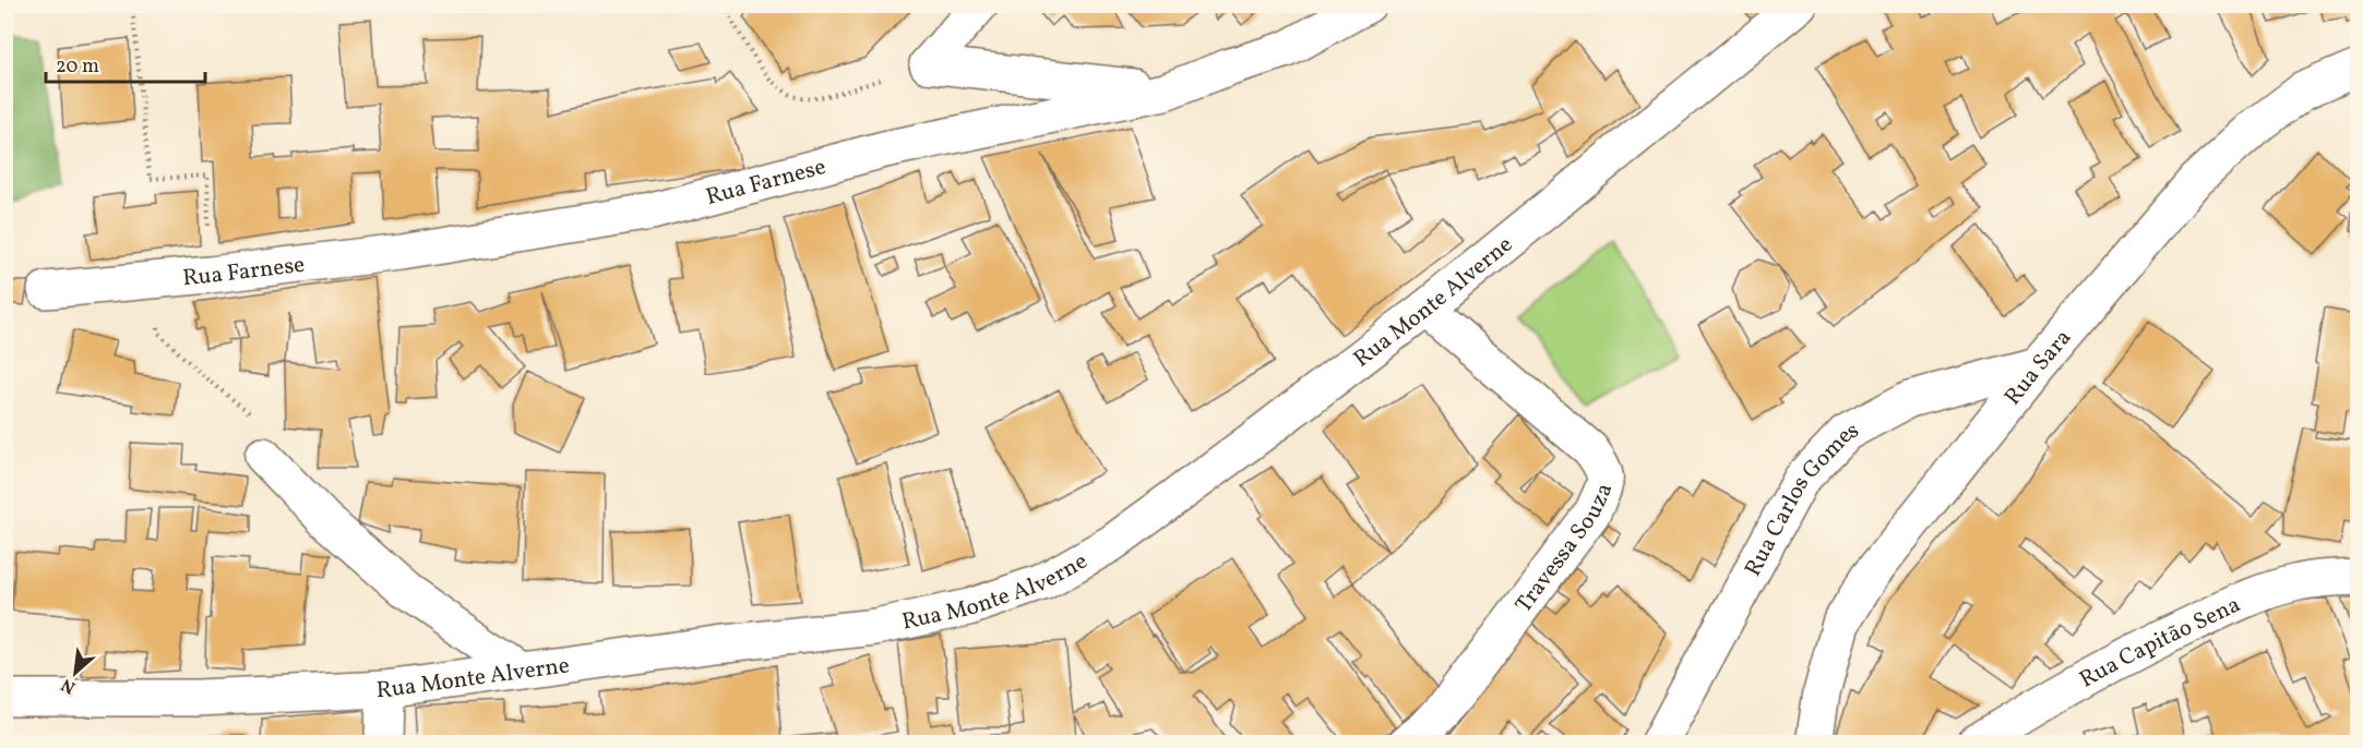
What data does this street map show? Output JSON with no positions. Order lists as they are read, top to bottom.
{
  "streets": {
    "street": [
      "Rua Farnese",
      "Rua Monte Alverne",
      "Rua Sara",
      "Rua Carlos Gomes",
      "Travessa Souza",
      "Rua Capitão Sena"
    ]
  },
  "crossings": [
    ["Rua Monte Alverne", "Travessa Souza"],
    ["Rua Sara", "Rua Carlos Gomes"]
  ],
  "scale_bar": "20 m",
  "north": "bottom left"
}
